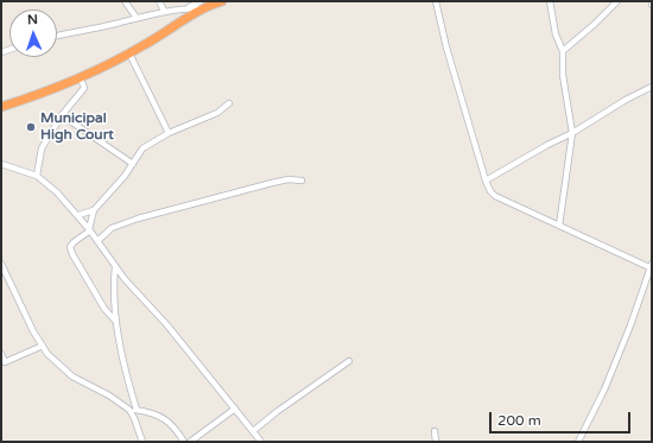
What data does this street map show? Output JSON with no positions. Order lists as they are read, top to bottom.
{
  "places": ["Municipal High Court"],
  "scale_bar": "200 m",
  "north": "top"
}
